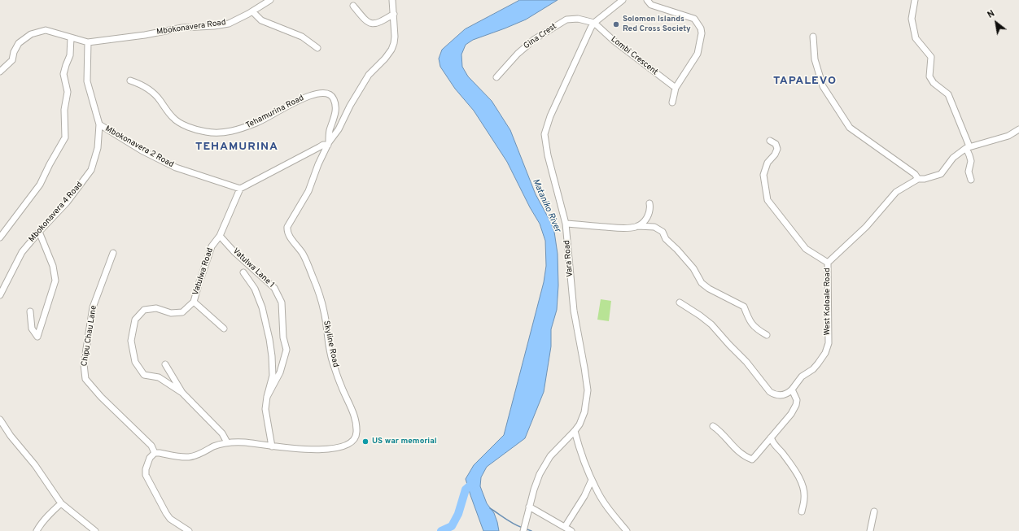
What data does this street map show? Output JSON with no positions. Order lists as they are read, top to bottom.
{
  "streets": {
    "street": [
      "Mbokonavera Road",
      "Gina Crest",
      "Lombi Crescent",
      "Tehamurina Road",
      "Mbokonavera 2 Road",
      "Mbokonavera 4 Road",
      "Vara Road",
      "Vatulwa Lane 1",
      "Vatulwa Road",
      "West Koloale Road",
      "Chipu Chau Lane",
      "Skyline Road"
    ]
  },
  "crossings": [
    ["Mbokonavera Road", "Mbokonavera 2 Road"],
    ["Gina Crest", "Lombi Crescent"],
    ["Gina Crest", "Vara Road"],
    ["Lombi Crescent", "Vara Road"],
    ["Tehamurina Road", "Skyline Road"],
    ["Mbokonavera 2 Road", "Mbokonavera 4 Road"],
    ["Mbokonavera 2 Road", "Vatulwa Road"],
    ["Vatulwa Lane 1", "Vatulwa Road"],
    ["Chipu Chau Lane", "Skyline Road"]
  ],
  "districts": ["TAPALEVO", "TEHAMURINA"],
  "water": ["Mataniko River"],
  "places": ["Solomon Islands Red Cross Society", "US war memorial"],
  "north": "top left"
}
